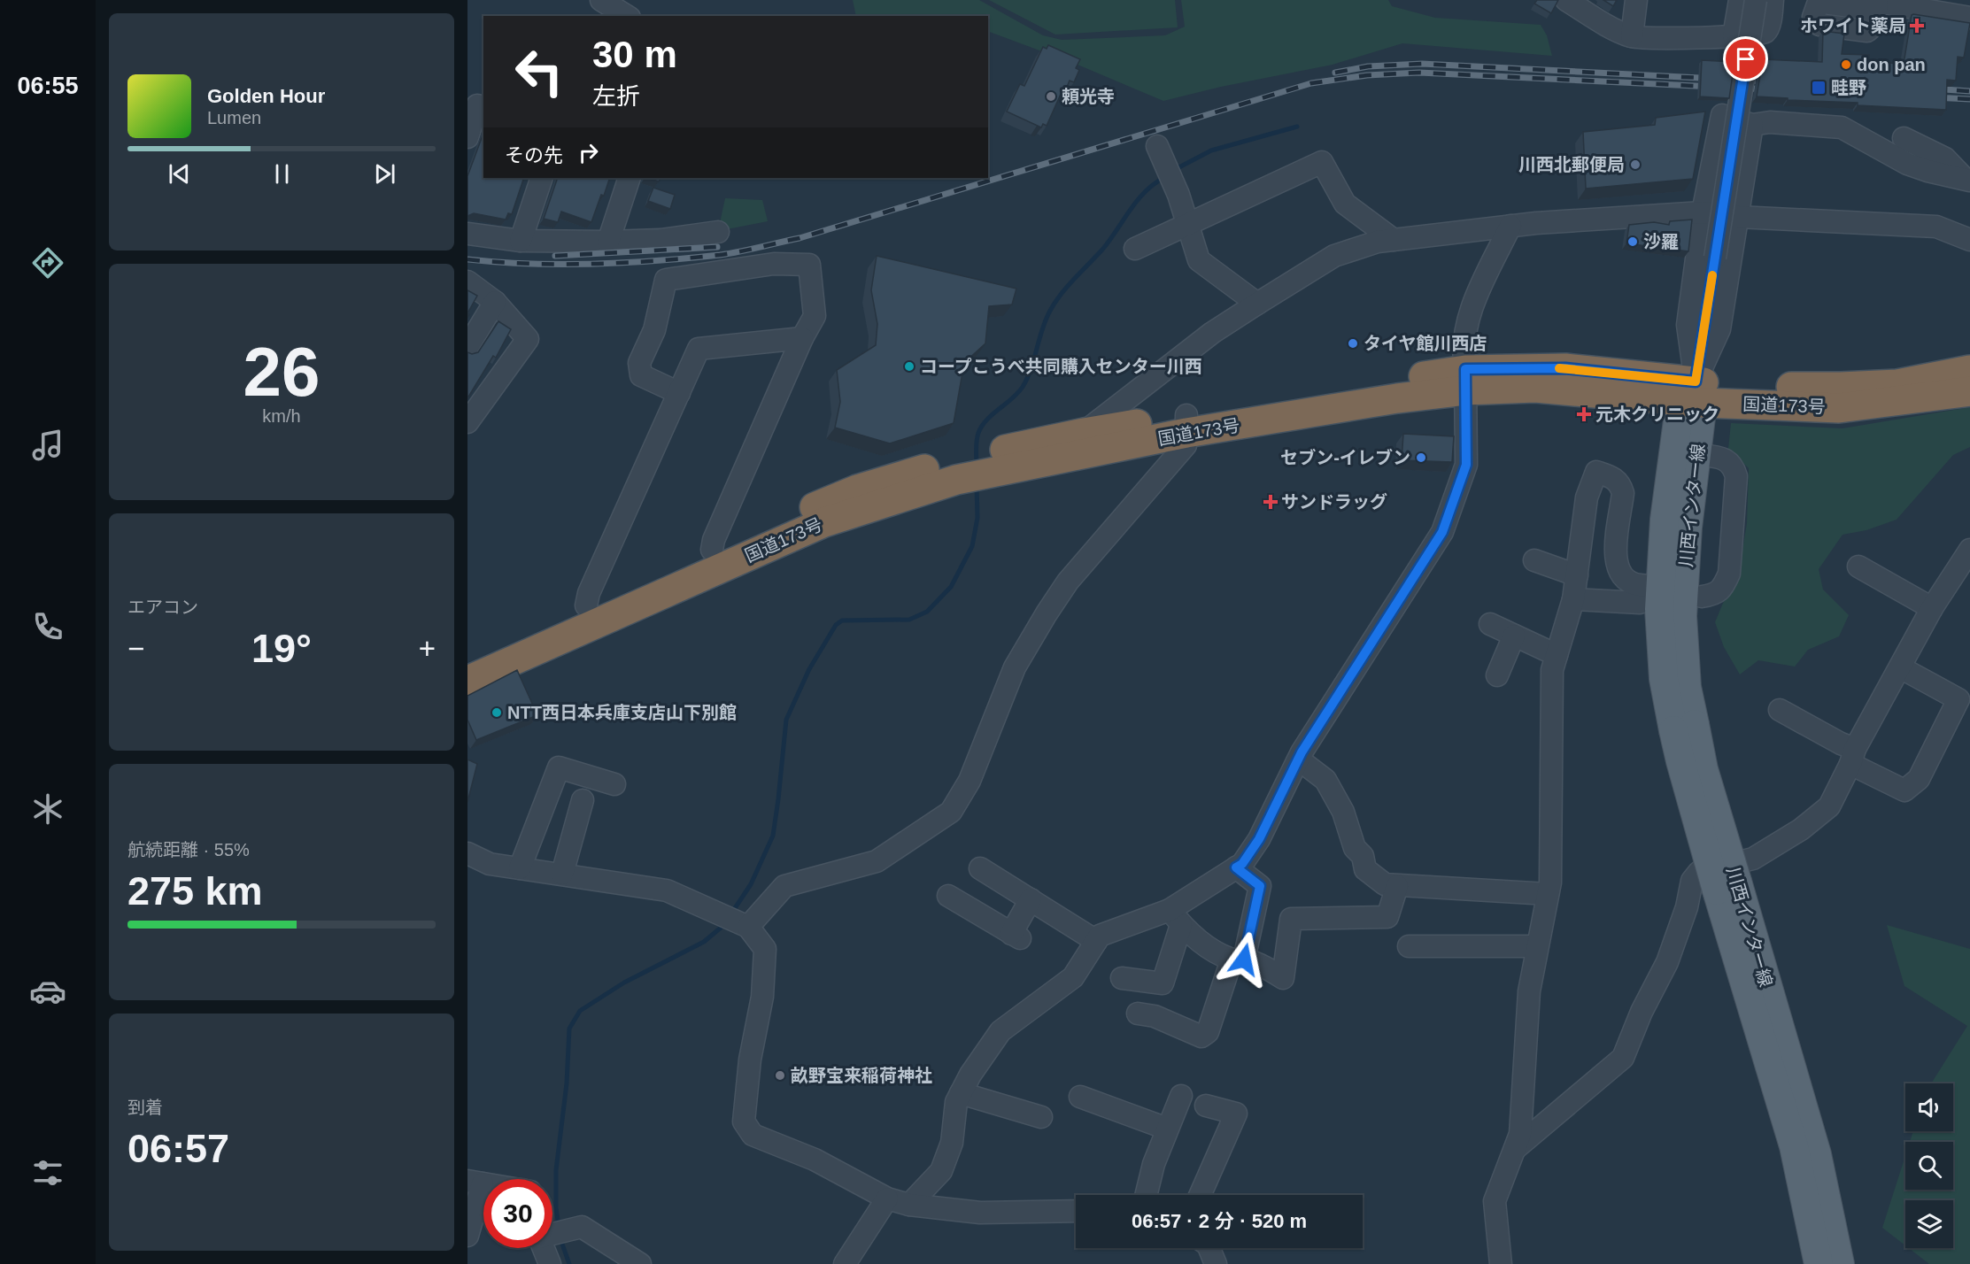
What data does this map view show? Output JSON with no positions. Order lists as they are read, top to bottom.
{
  "streets": {
    "highway": ["国道173号"],
    "main road": ["川西インター線"]
  },
  "crossings": [
    ["国道173号", "川西インター線"]
  ],
  "places": {
    "health": ["ホワイト薬局", "元木クリニック", "サンドラッグ"],
    "other": [
      "don pan",
      "頼光寺",
      "川西北郵便局",
      "沙羅",
      "タイヤ館川西店",
      "コープこうべ共同購入センター川西",
      "セブン-イレブン",
      "NTT西日本兵庫支店山下別館",
      "畝野宝来稲荷神社"
    ],
    "transit": ["畦野"]
  },
  "page": {
    "tabs": "06:55",
    "turn": ["30 m", "左折"],
    "song": ["Golden Hour", "Lumen"],
    "then": "その先",
    "tile": [
      ["26", "km/h"],
      "エアコン",
      ["航続距離 · 55%", "275 km"],
      ["到着", "06:57"]
    ],
    "heat": ["−", "19°", "+"],
    "limit": "30",
    "trip": "06:57 · 2 分 · 520 m"
  }
}
